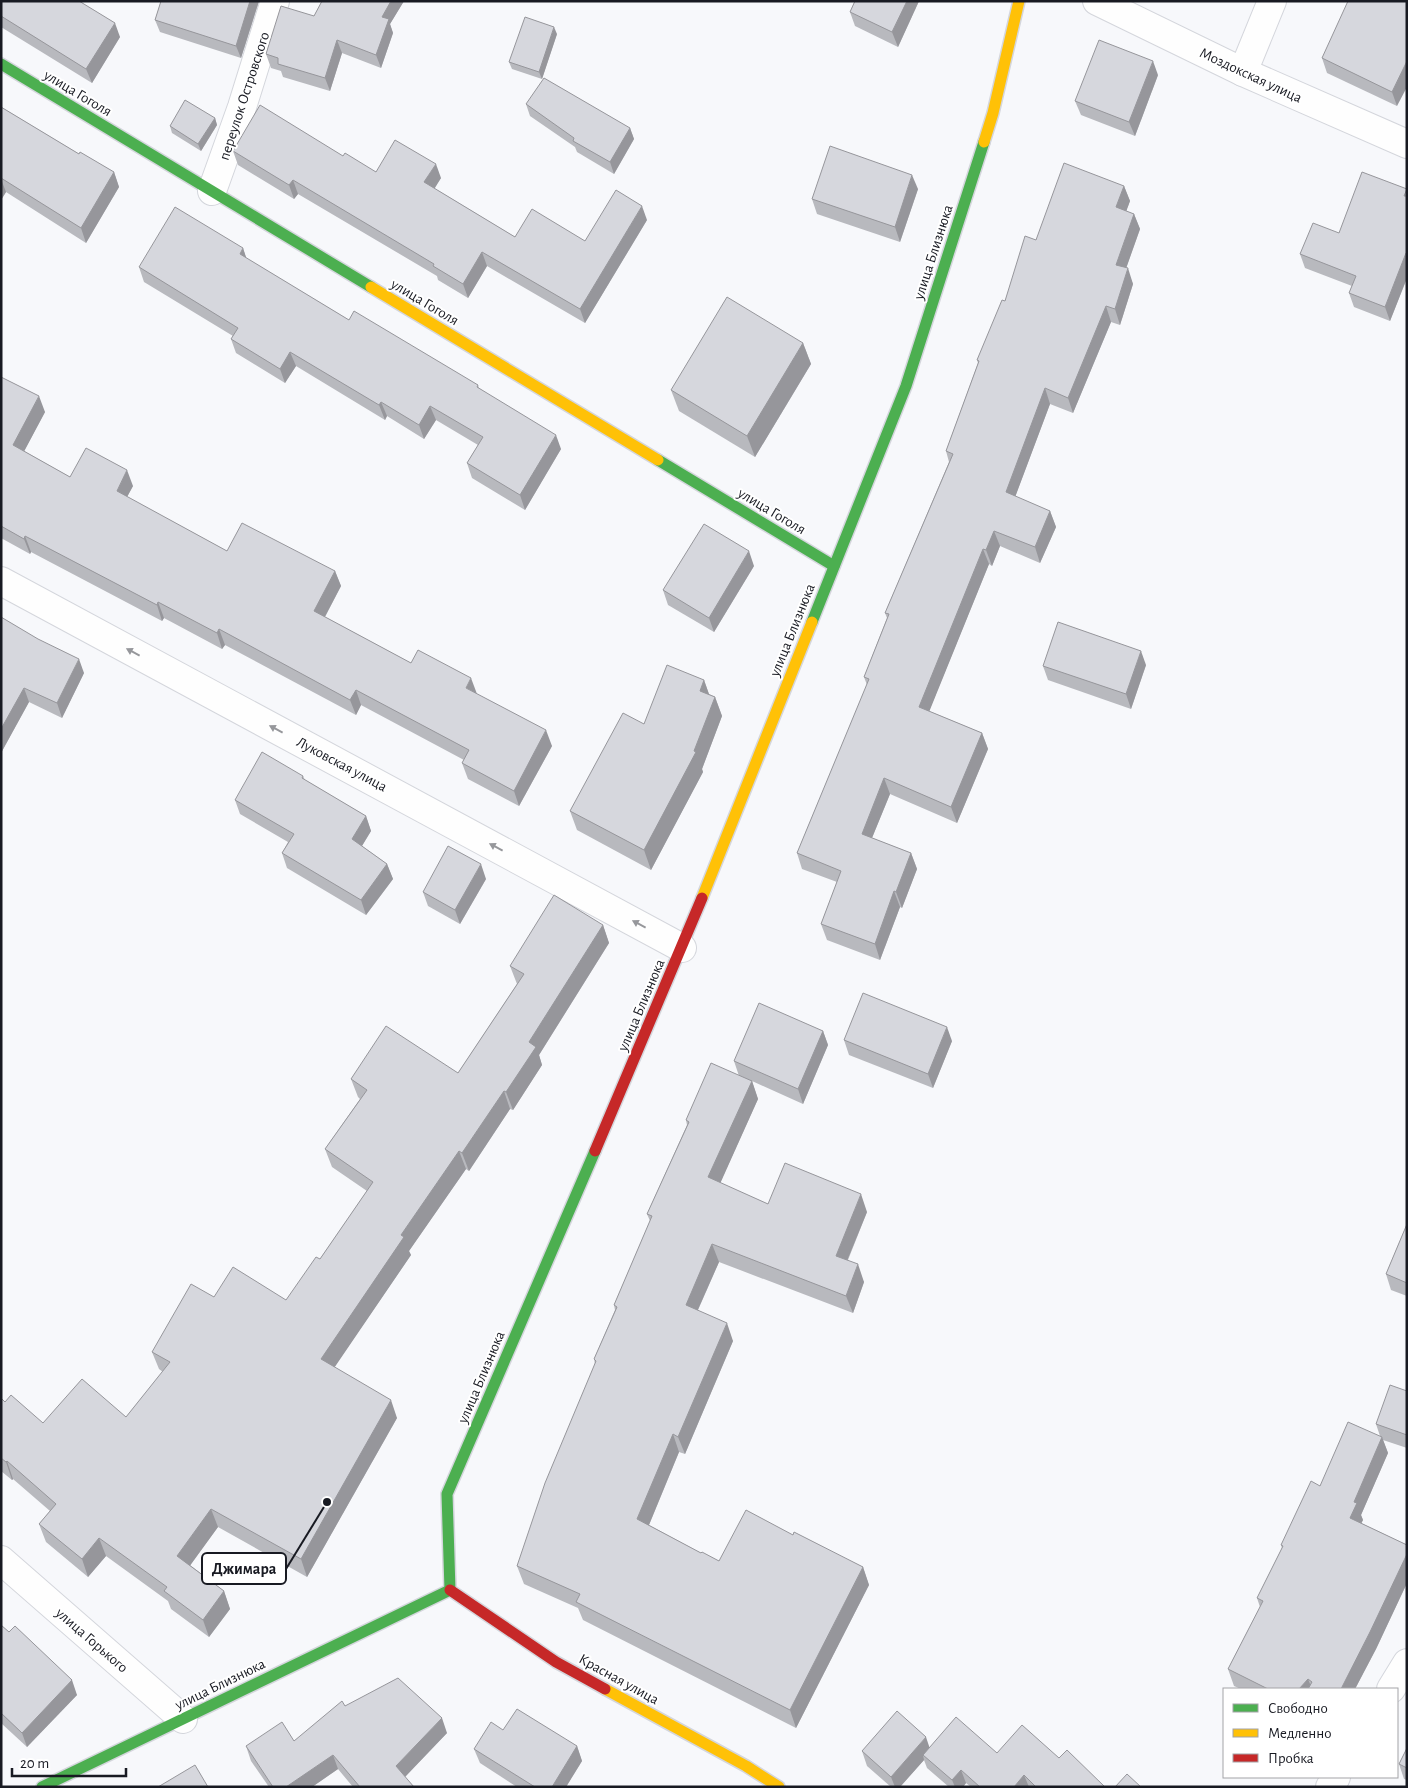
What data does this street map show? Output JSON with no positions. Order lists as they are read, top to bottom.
{
  "streets": {
    "street": [
      "Моздокская улица",
      "улица Гоголя",
      "переулок Островского",
      "улица Близнюка",
      "Луковская улица",
      "улица Горького",
      "Красная улица"
    ]
  },
  "crossings": [
    ["улица Гоголя", "переулок Островского"],
    ["улица Гоголя", "улица Близнюка"],
    ["улица Близнюка", "Луковская улица"],
    ["улица Близнюка", "улица Горького"],
    ["улица Близнюка", "Красная улица"]
  ],
  "one_way": ["Луковская улица"],
  "places": ["Джимара"],
  "legend": ["Свободно", "Медленно", "Пробка"],
  "scale_bar": "20 m"
}
